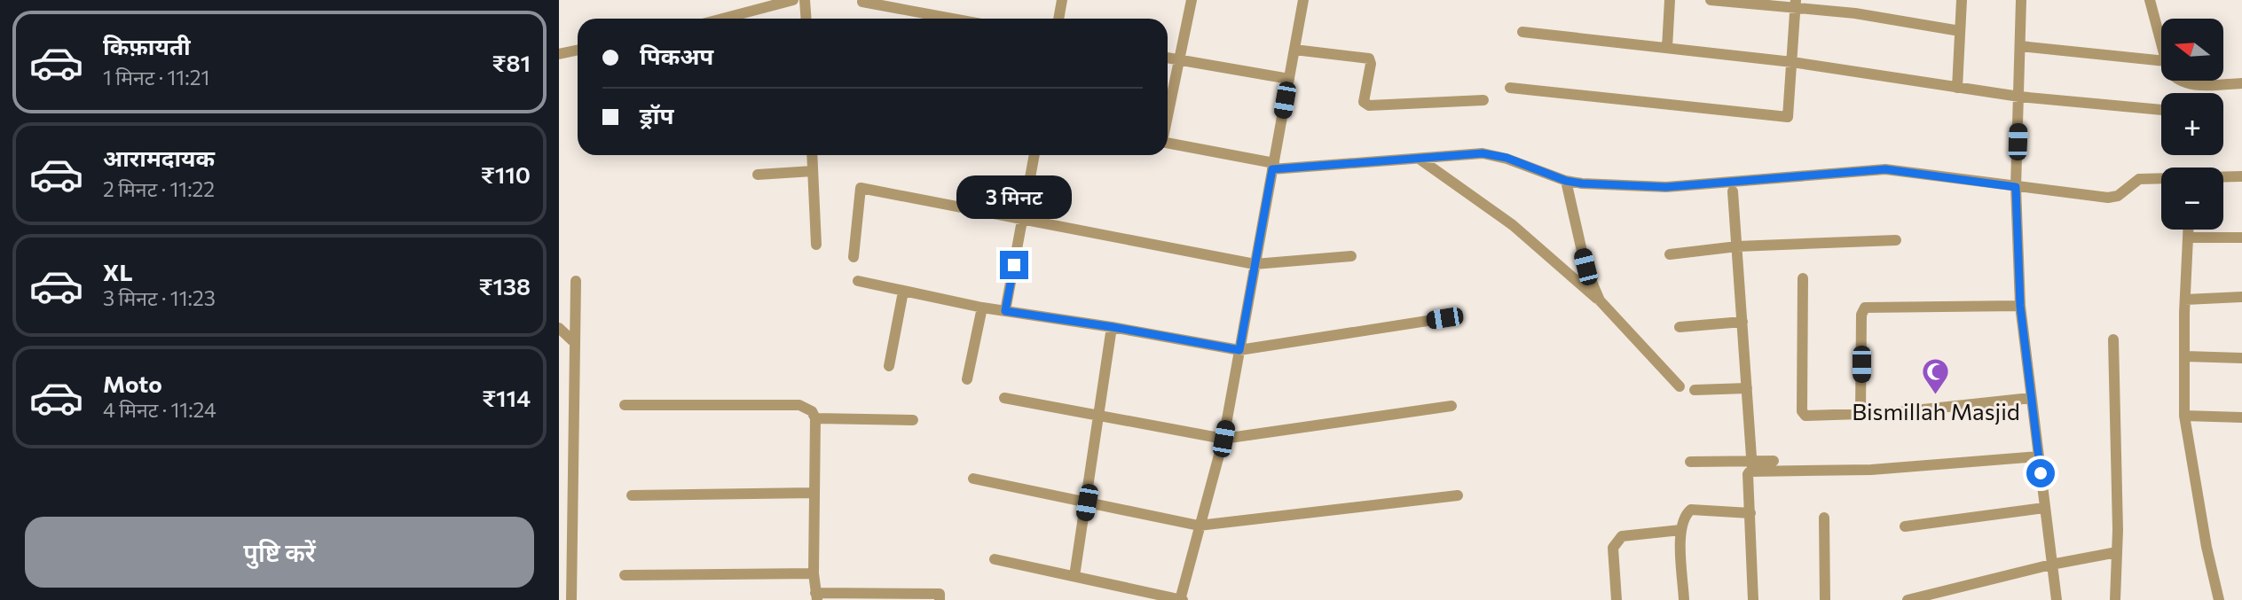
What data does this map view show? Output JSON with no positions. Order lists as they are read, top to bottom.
{
  "places": {
    "mosque": ["Bismillah Masjid"]
  },
  "north": "left",
  "page": {
    "list": [
      {
        "name": "किफ़ायती",
        "note": "1 मिनट · 11:21",
        "value": "₹81"
      },
      {
        "name": "आरामदायक",
        "note": "2 मिनट · 11:22",
        "value": "₹110"
      },
      {
        "name": "XL",
        "note": "3 मिनट · 11:23",
        "value": "₹138"
      },
      {
        "name": "Moto",
        "note": "4 मिनट · 11:24",
        "value": "₹114"
      }
    ],
    "map_buttons": ["+", "−"],
    "banner": ["पिकअप", "ड्रॉप"],
    "bubble": "3 मिनट",
    "buttons": "पुष्टि करें"
  }
}
